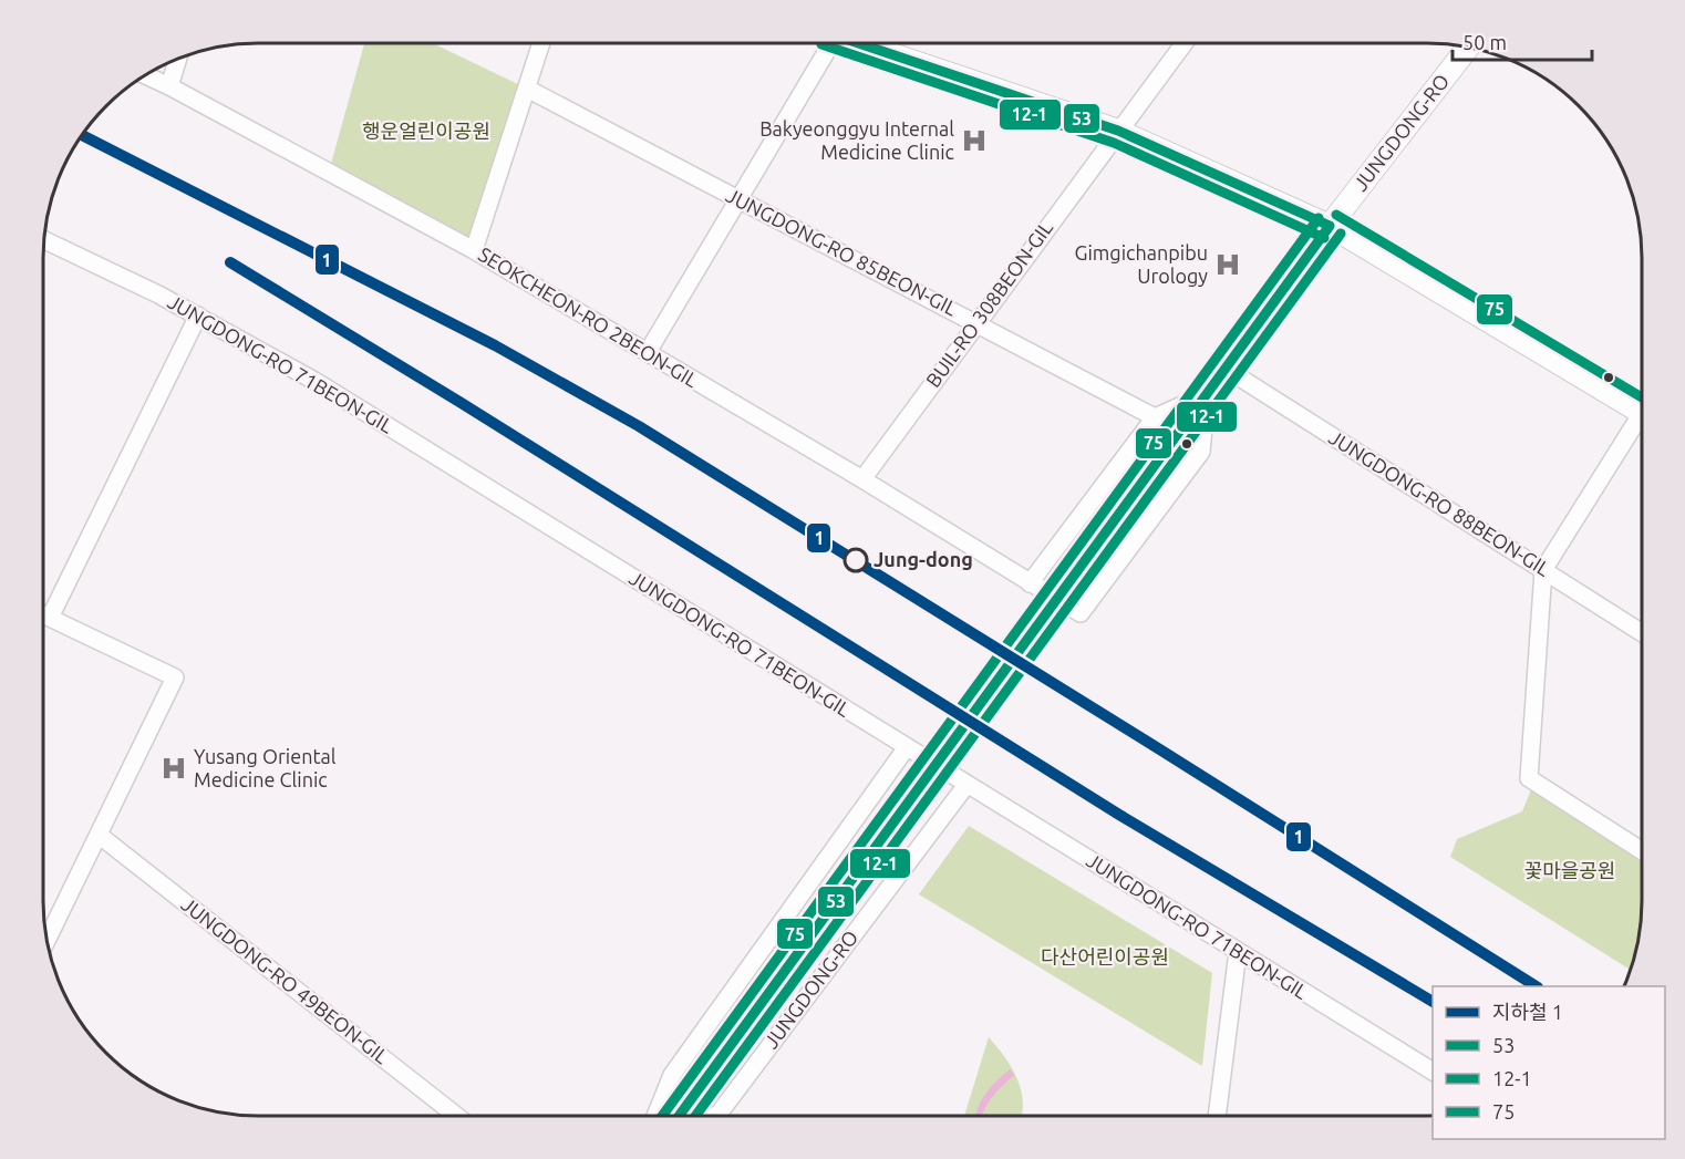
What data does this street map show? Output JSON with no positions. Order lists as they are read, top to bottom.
{
  "streets": {
    "street": [
      "JUNGDONG-RO",
      "JUNGDONG-RO 85BEON-GIL",
      "BUIL-RO 308BEON-GIL",
      "SEOKCHEON-RO 2BEON-GIL",
      "JUNGDONG-RO 71BEON-GIL",
      "JUNGDONG-RO 88BEON-GIL",
      "JUNGDONG-RO 49BEON-GIL"
    ]
  },
  "crossings": [
    ["JUNGDONG-RO", "SEOKCHEON-RO 2BEON-GIL"],
    ["JUNGDONG-RO", "JUNGDONG-RO 71BEON-GIL"],
    ["JUNGDONG-RO", "JUNGDONG-RO 88BEON-GIL"],
    ["JUNGDONG-RO 85BEON-GIL", "BUIL-RO 308BEON-GIL"],
    ["BUIL-RO 308BEON-GIL", "SEOKCHEON-RO 2BEON-GIL"]
  ],
  "parks": ["행운얼린이공원", "꽃마을공원", "다산어린이공원"],
  "places": {
    "hospital": ["Bakyeonggyu Internal Medicine Clinic", "Gimgichanpibu Urology", "Yusang Oriental Medicine Clinic"],
    "other": ["Jung-dong"]
  },
  "lines": [
    "transit line 53",
    "transit line 12-1",
    "metro line 1",
    "transit line 75"
  ],
  "legend": [
    "지하철 1",
    "53",
    "12-1",
    "75"
  ],
  "scale_bar": "50 m"
}
